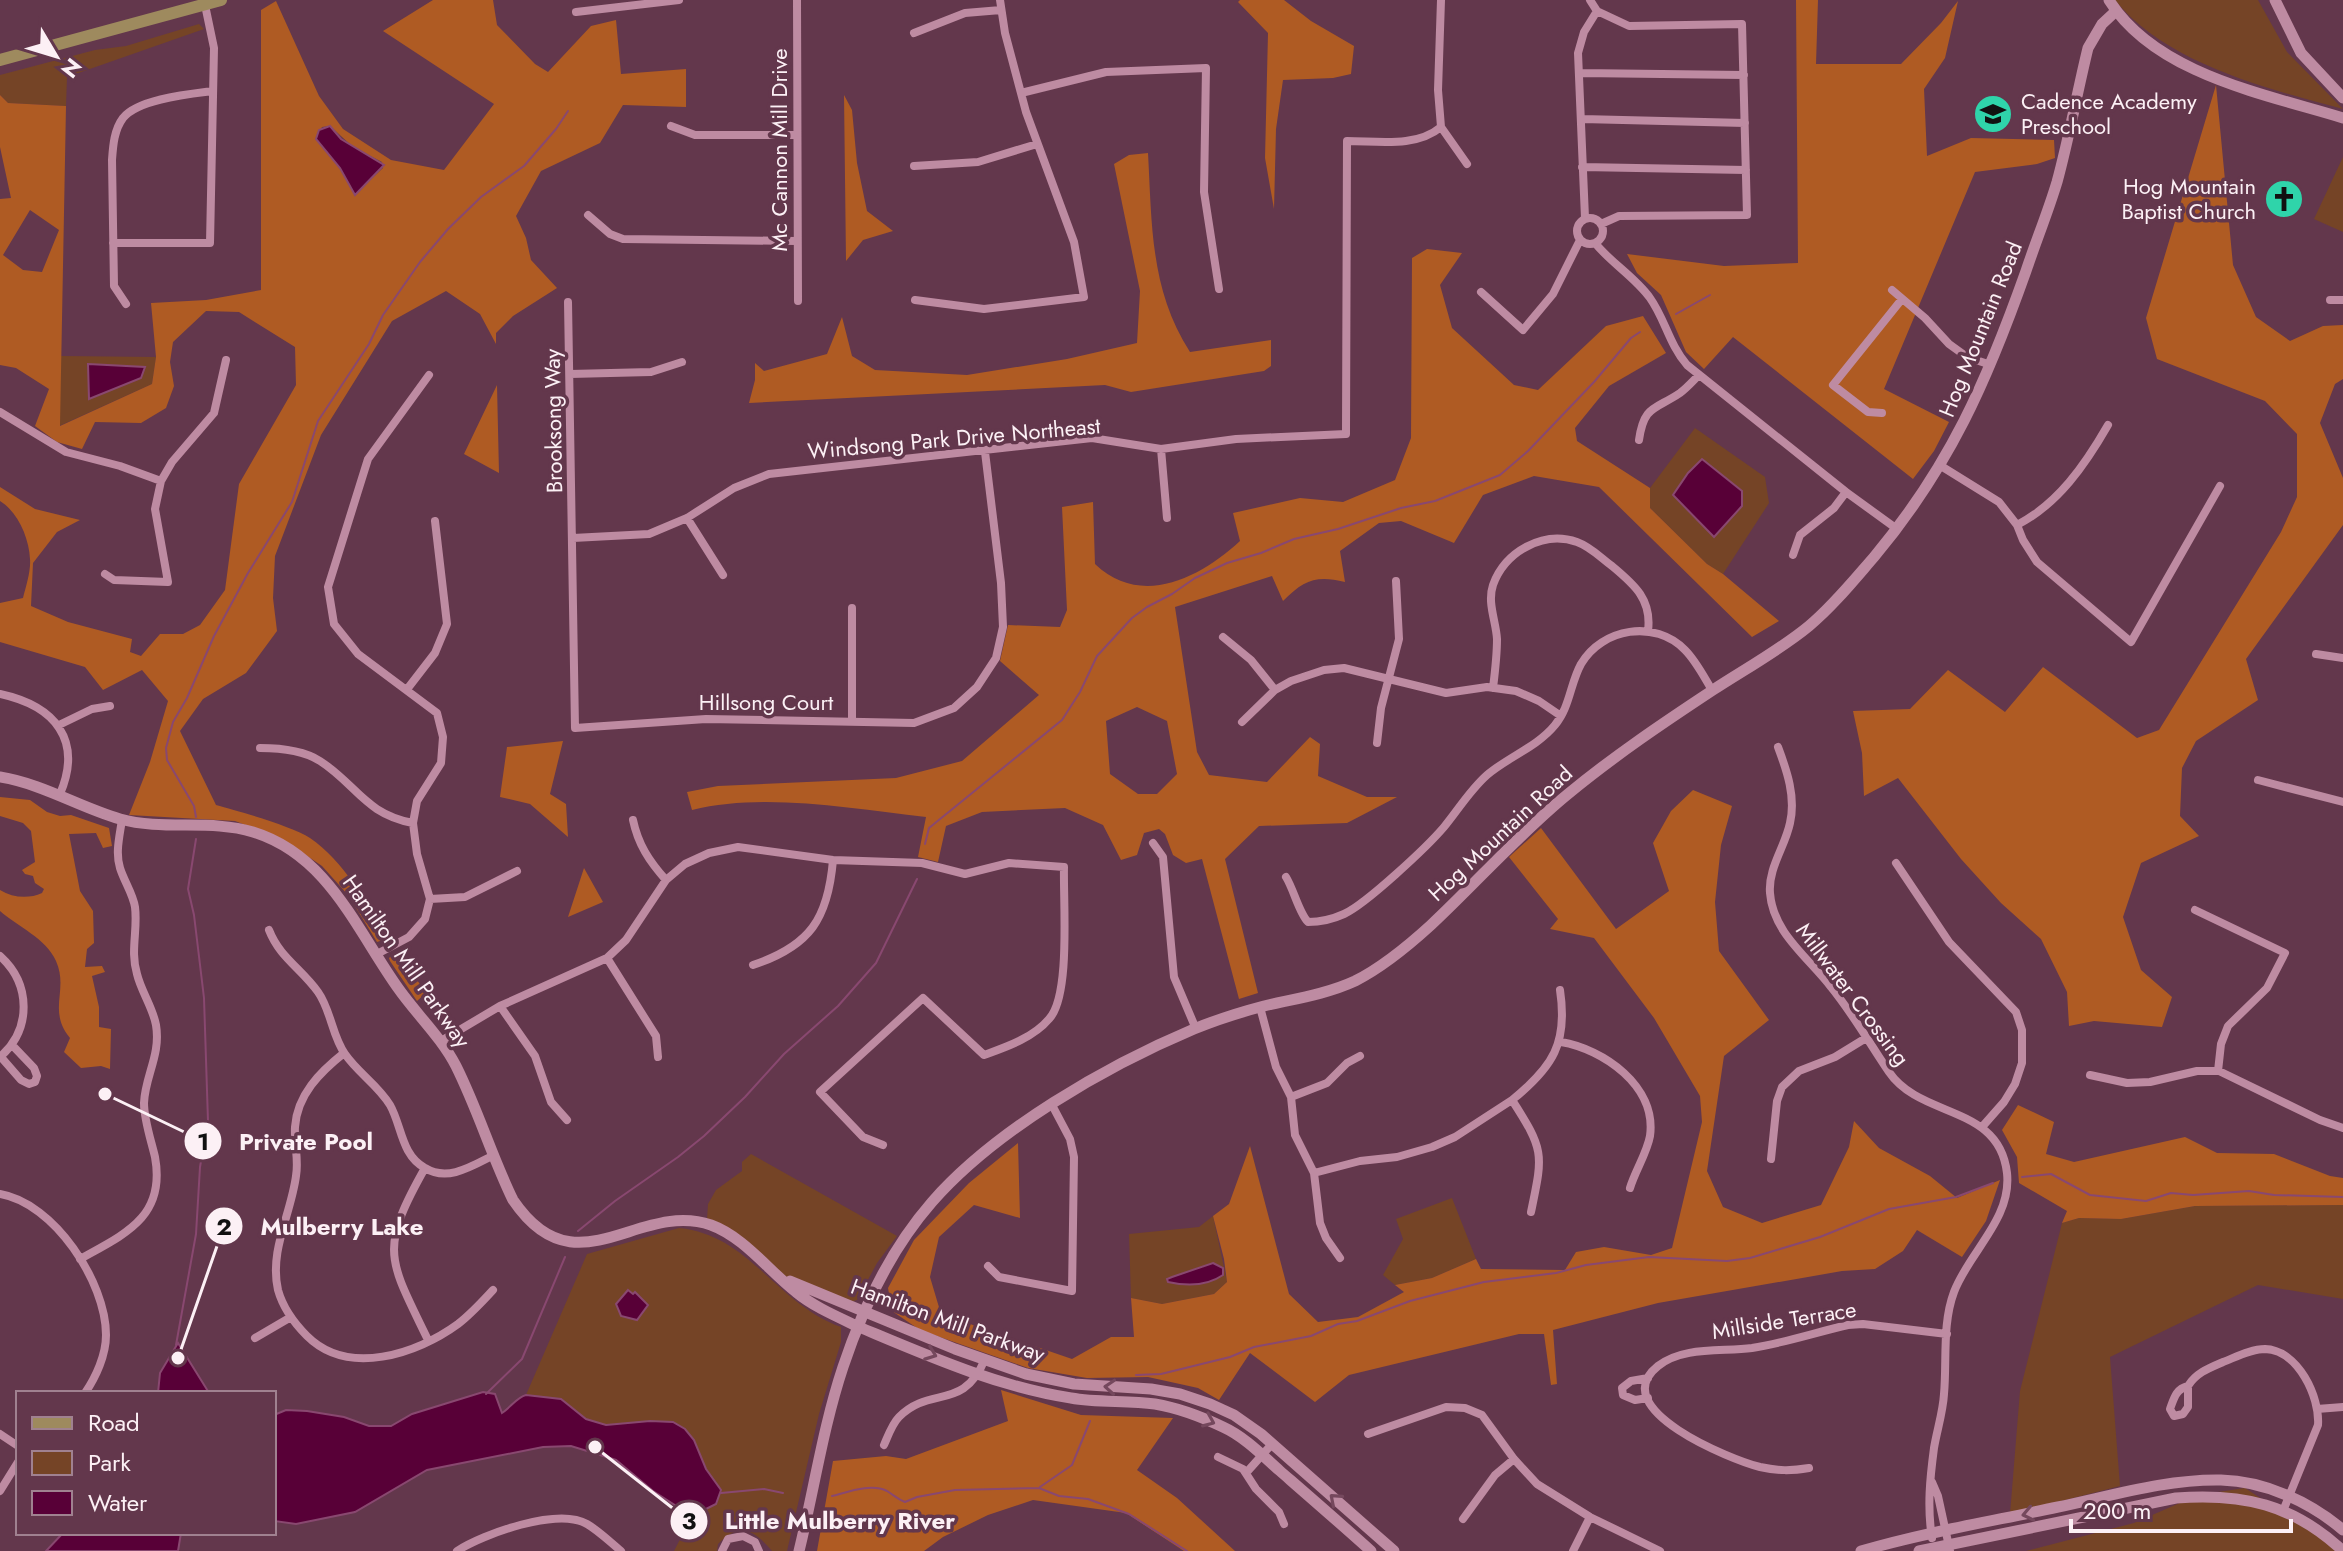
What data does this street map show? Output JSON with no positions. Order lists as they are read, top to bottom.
{
  "streets": {
    "street": [
      "Mc Cannon Mill Drive",
      "Hog Mountain Road",
      "Brooksong Way",
      "Windsong Park Drive Northeast",
      "Hillsong Court",
      "Hamilton Mill Parkway",
      "Millwater Crossing",
      "Millside Terrace"
    ]
  },
  "crossings": [
    ["Hog Mountain Road", "Hamilton Mill Parkway"],
    ["Brooksong Way", "Windsong Park Drive Northeast"],
    ["Brooksong Way", "Hillsong Court"],
    ["Windsong Park Drive Northeast", "Hillsong Court"]
  ],
  "places": {
    "school or university": ["Cadence Academy Preschool"],
    "church": ["Hog Mountain Baptist Church"],
    "other": ["Private Pool", "Mulberry Lake", "Little Mulberry River"]
  },
  "legend": ["Road", "Park", "Water"],
  "scale_bar": "200 m",
  "north": "bottom right"
}
